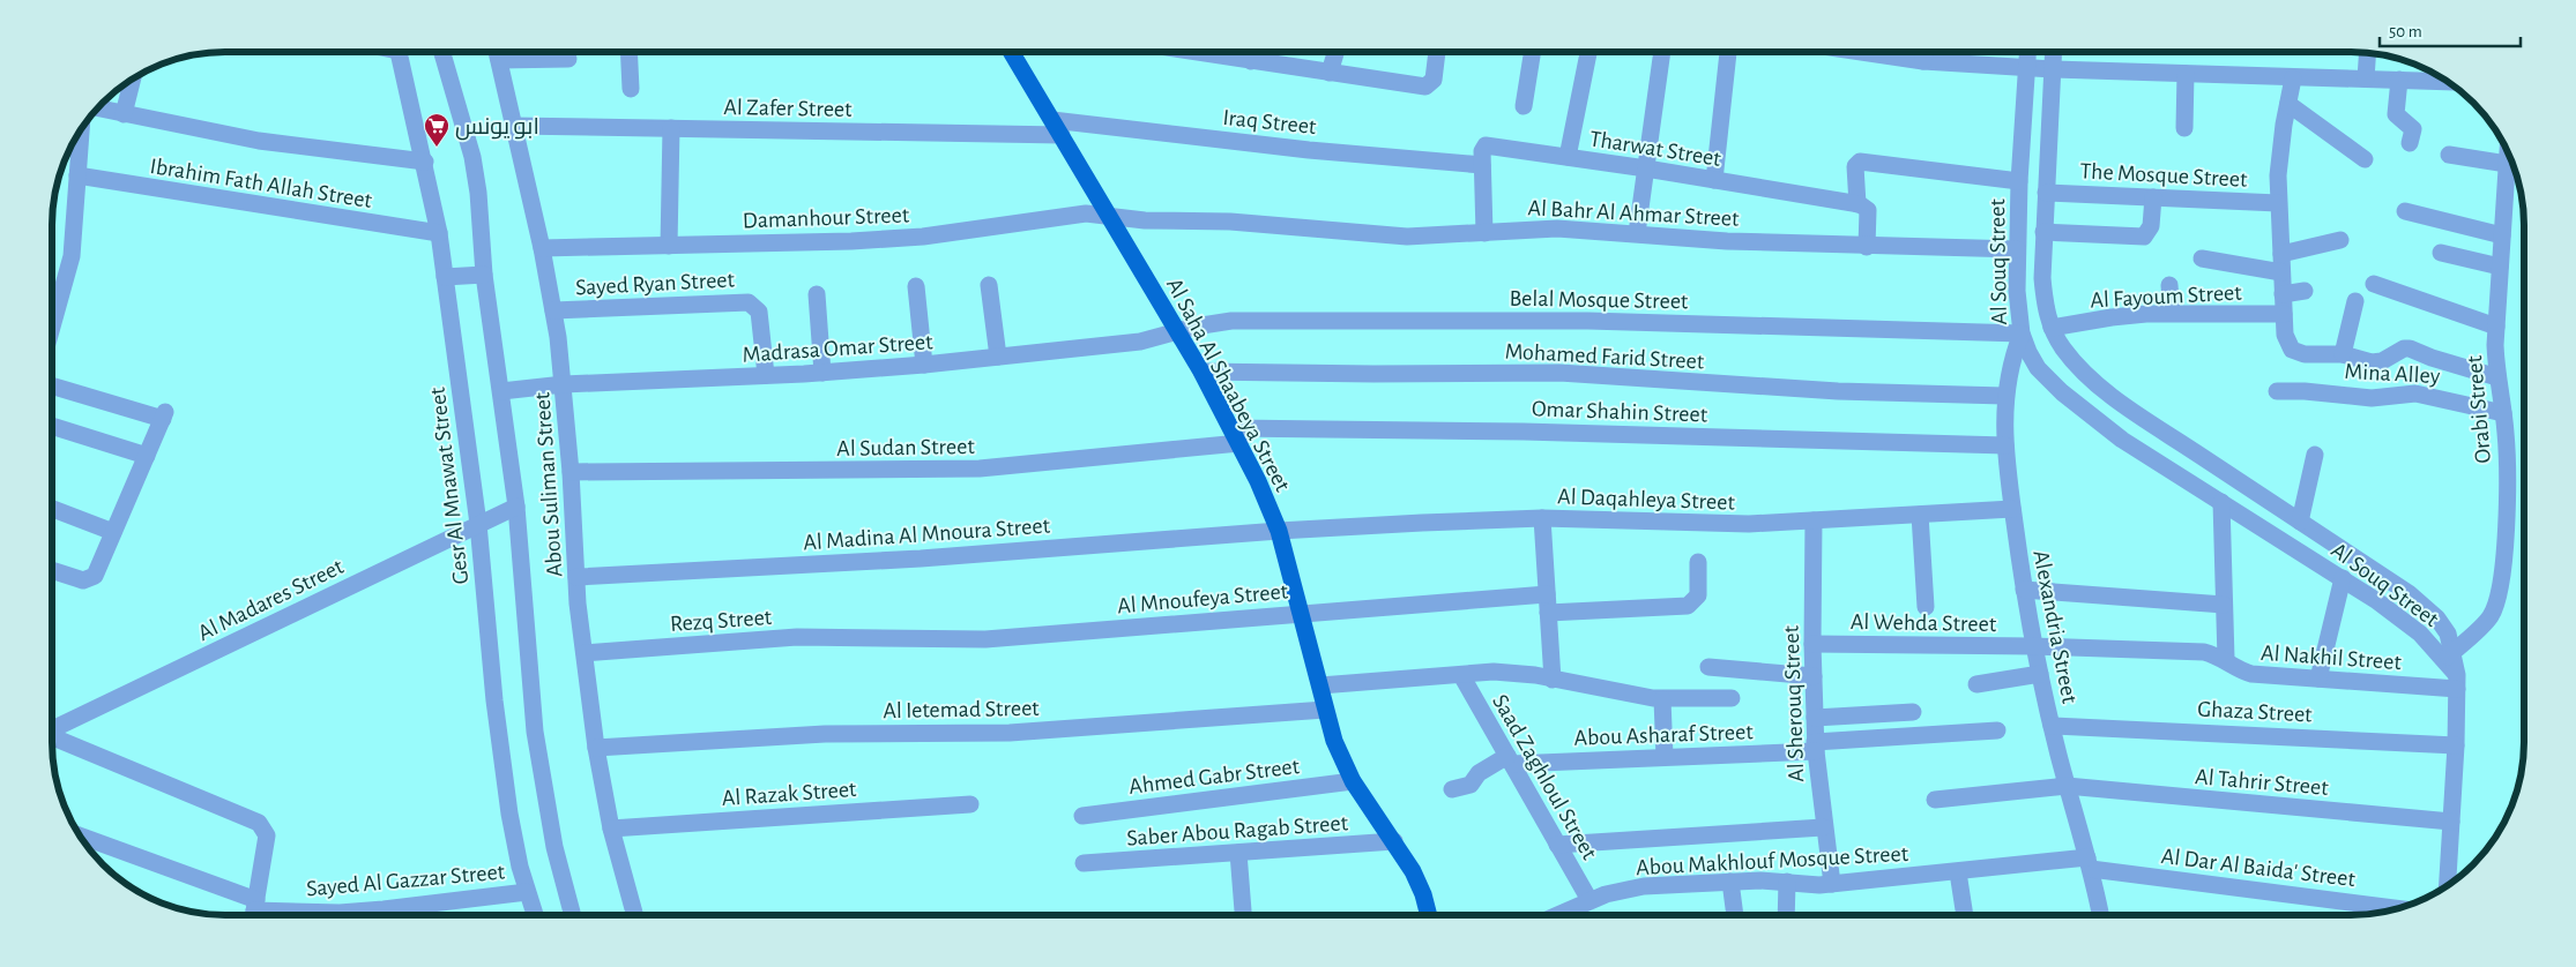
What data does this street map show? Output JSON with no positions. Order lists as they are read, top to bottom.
{
  "streets": {
    "main road": ["Al Saha Al Shaabeya Street"],
    "street": [
      "Al Zafer Street",
      "Iraq Street",
      "Tharwat Street",
      "The Mosque Street",
      "Ibrahim Fath Allah Street",
      "Al Bahr Al Ahmar Street",
      "Damanhour Street",
      "Al Souq Street",
      "Sayed Ryan Street",
      "Al Fayoum Street",
      "Belal Mosque Street",
      "Madrasa Omar Street",
      "Mohamed Farid Street",
      "Mina Alley",
      "Orabi Street",
      "Omar Shahin Street",
      "Al Sudan Street",
      "Abou Suliman Street",
      "Gesr Al Mnawat Street",
      "Al Daqahleya Street",
      "Al Madina Al Mnoura Street",
      "Al Mnoufeya Street",
      "Al Madares Street",
      "Rezq Street",
      "Al Wehda Street",
      "Alexandria Street",
      "Al Nakhil Street",
      "Al Sherouq Street",
      "Al Ietemad Street",
      "Ghaza Street",
      "Abou Asharaf Street",
      "Ahmed Gabr Street",
      "Saad Zaghloul Street",
      "Al Tahrir Street",
      "Al Razak Street",
      "Saber Abou Ragab Street",
      "Abou Makhlouf Mosque Street",
      "Al Dar Al Baida' Street",
      "Sayed Al Gazzar Street"
    ]
  },
  "crossings": [
    ["Al Zafer Street", "Iraq Street"],
    ["Al Zafer Street", "Al Saha Al Shaabeya Street"],
    ["Al Zafer Street", "Abou Suliman Street"],
    ["Iraq Street", "Tharwat Street"],
    ["Iraq Street", "Al Saha Al Shaabeya Street"],
    ["The Mosque Street", "Al Souq Street"],
    ["Ibrahim Fath Allah Street", "Gesr Al Mnawat Street"],
    ["Al Bahr Al Ahmar Street", "Damanhour Street"],
    ["Al Bahr Al Ahmar Street", "Al Souq Street"],
    ["Al Bahr Al Ahmar Street", "Al Saha Al Shaabeya Street"],
    ["Damanhour Street", "Al Saha Al Shaabeya Street"],
    ["Damanhour Street", "Abou Suliman Street"],
    ["Al Souq Street", "Al Fayoum Street"],
    ["Al Souq Street", "Belal Mosque Street"],
    ["Al Souq Street", "Orabi Street"],
    ["Al Souq Street", "Alexandria Street"],
    ["Al Souq Street", "Al Nakhil Street"],
    ["Sayed Ryan Street", "Madrasa Omar Street"],
    ["Sayed Ryan Street", "Abou Suliman Street"],
    ["Belal Mosque Street", "Madrasa Omar Street"],
    ["Belal Mosque Street", "Al Saha Al Shaabeya Street"],
    ["Belal Mosque Street", "Alexandria Street"],
    ["Madrasa Omar Street", "Al Saha Al Shaabeya Street"],
    ["Madrasa Omar Street", "Abou Suliman Street"],
    ["Mohamed Farid Street", "Al Saha Al Shaabeya Street"],
    ["Mohamed Farid Street", "Alexandria Street"],
    ["Mina Alley", "Orabi Street"],
    ["Al Saha Al Shaabeya Street", "Omar Shahin Street"],
    ["Al Saha Al Shaabeya Street", "Al Sudan Street"],
    ["Al Saha Al Shaabeya Street", "Al Daqahleya Street"],
    ["Al Saha Al Shaabeya Street", "Al Madina Al Mnoura Street"],
    ["Al Saha Al Shaabeya Street", "Al Mnoufeya Street"],
    ["Al Saha Al Shaabeya Street", "Al Ietemad Street"],
    ["Al Saha Al Shaabeya Street", "Ahmed Gabr Street"],
    ["Al Saha Al Shaabeya Street", "Saber Abou Ragab Street"],
    ["Omar Shahin Street", "Al Sudan Street"],
    ["Omar Shahin Street", "Alexandria Street"],
    ["Al Sudan Street", "Abou Suliman Street"],
    ["Abou Suliman Street", "Al Madina Al Mnoura Street"],
    ["Abou Suliman Street", "Rezq Street"],
    ["Abou Suliman Street", "Al Ietemad Street"],
    ["Abou Suliman Street", "Al Razak Street"],
    ["Gesr Al Mnawat Street", "Al Madares Street"],
    ["Gesr Al Mnawat Street", "Sayed Al Gazzar Street"],
    ["Al Daqahleya Street", "Al Madina Al Mnoura Street"],
    ["Al Daqahleya Street", "Alexandria Street"],
    ["Al Daqahleya Street", "Al Sherouq Street"],
    ["Al Mnoufeya Street", "Rezq Street"],
    ["Al Wehda Street", "Alexandria Street"],
    ["Al Wehda Street", "Al Nakhil Street"],
    ["Al Wehda Street", "Al Sherouq Street"],
    ["Alexandria Street", "Al Nakhil Street"],
    ["Alexandria Street", "Ghaza Street"],
    ["Alexandria Street", "Al Tahrir Street"],
    ["Alexandria Street", "Abou Makhlouf Mosque Street"],
    ["Alexandria Street", "Al Dar Al Baida' Street"],
    ["Al Sherouq Street", "Abou Asharaf Street"],
    ["Al Sherouq Street", "Abou Makhlouf Mosque Street"],
    ["Abou Asharaf Street", "Saad Zaghloul Street"],
    ["Saad Zaghloul Street", "Abou Makhlouf Mosque Street"],
    ["Abou Makhlouf Mosque Street", "Al Dar Al Baida' Street"]
  ],
  "places": {
    "supermarket": ["ابو يونس"]
  },
  "scale_bar": "50 m"
}
